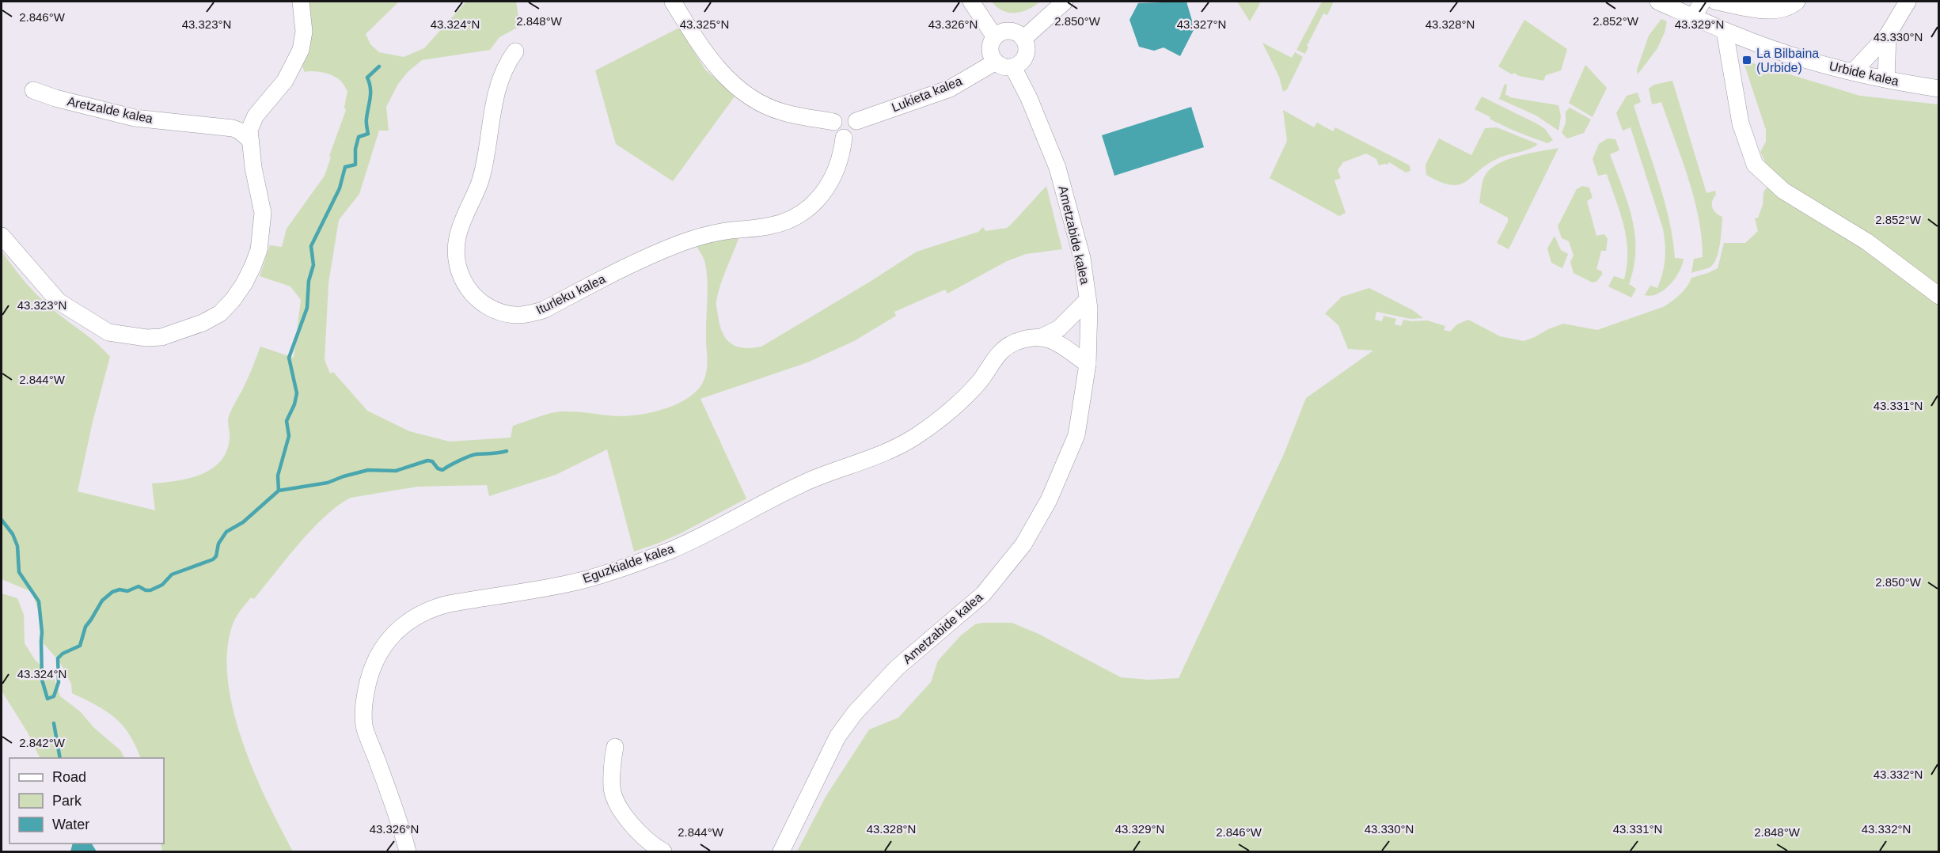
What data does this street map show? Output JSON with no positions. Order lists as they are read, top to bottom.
{
  "streets": {
    "street": [
      "Urbide kalea",
      "Lukieta kalea",
      "Aretzalde kalea",
      "Ametzabide kalea",
      "Iturleku kalea",
      "Eguzkialde kalea"
    ]
  },
  "crossings": [
    ["Lukieta kalea", "Ametzabide kalea"],
    ["Lukieta kalea", "Iturleku kalea"],
    ["Ametzabide kalea", "Eguzkialde kalea"]
  ],
  "places": {
    "transit": ["La Bilbaina (Urbide)"]
  },
  "legend": ["Road", "Park", "Water"],
  "coordinates": [
    "2.846°W",
    "2.848°W",
    "2.850°W",
    "2.852°W",
    "43.323°N",
    "43.324°N",
    "43.325°N",
    "43.326°N",
    "43.327°N",
    "43.328°N",
    "43.329°N",
    "43.330°N",
    "2.844°W",
    "43.331°N",
    "2.842°W",
    "43.332°N"
  ]
}
